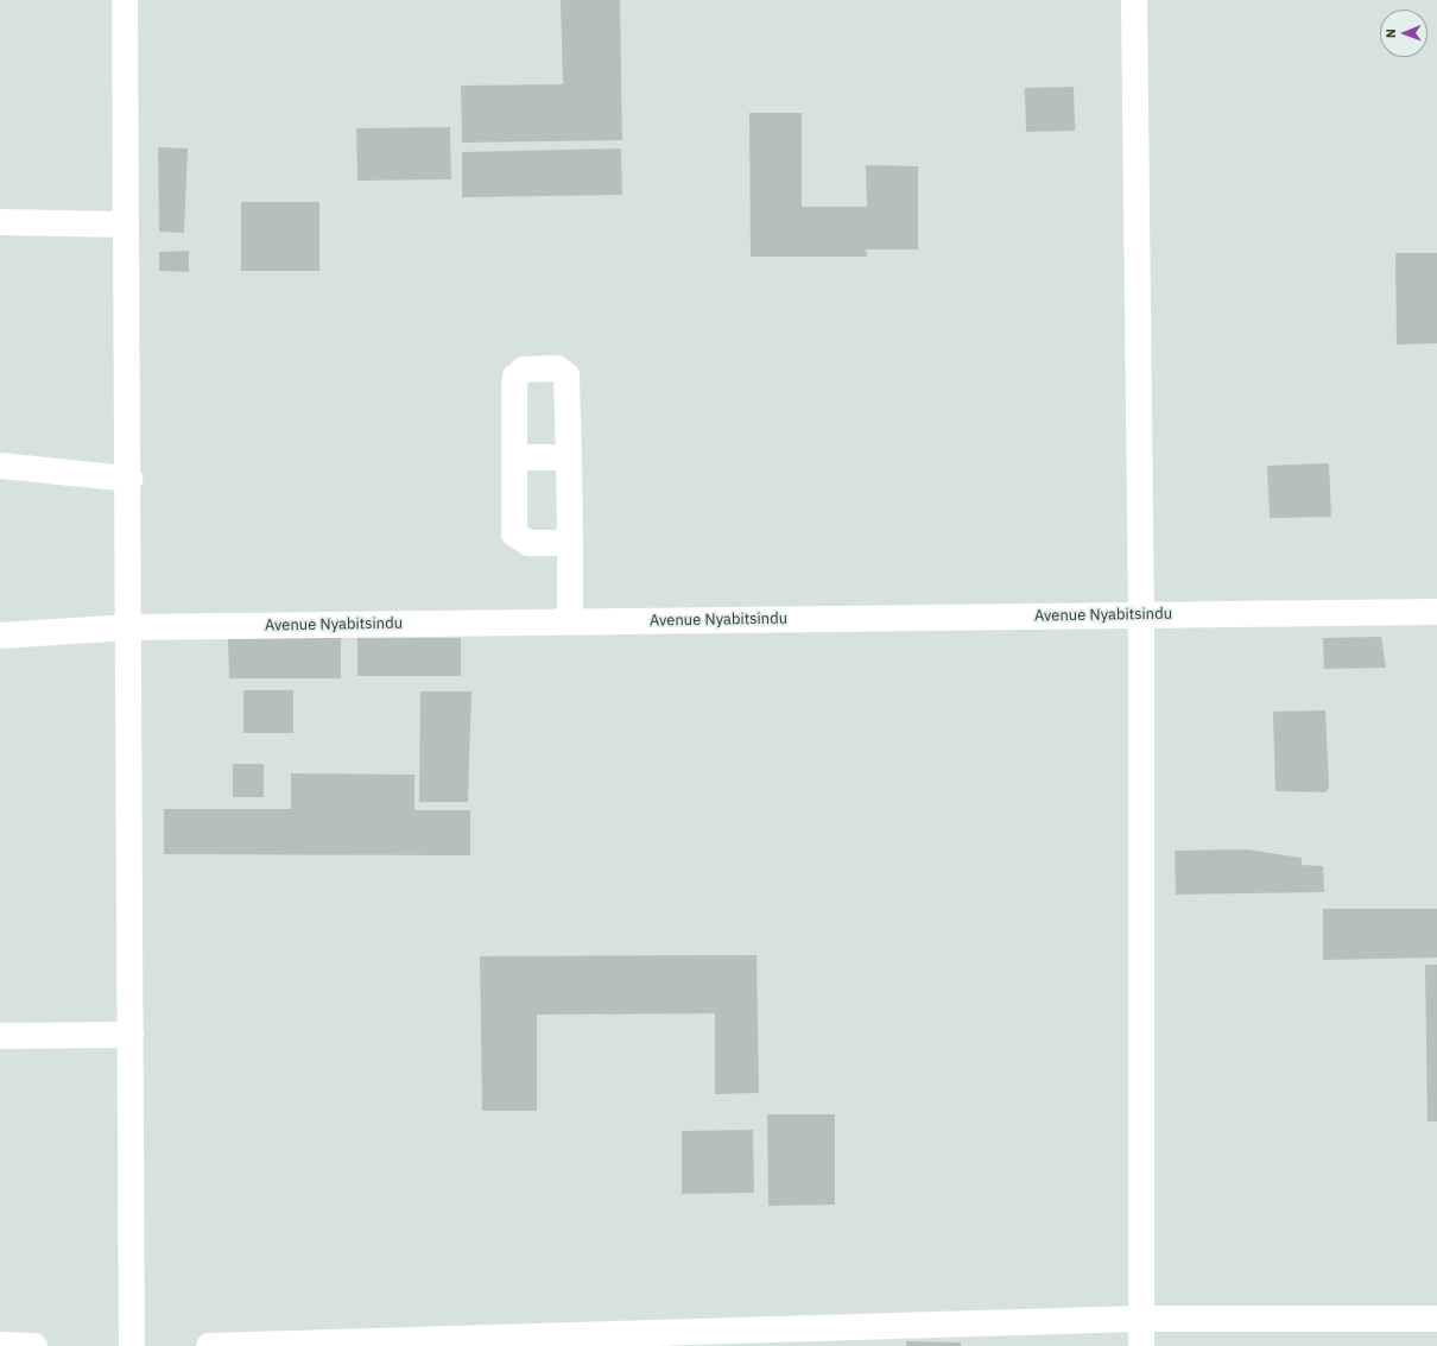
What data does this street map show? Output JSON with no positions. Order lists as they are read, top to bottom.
{
  "streets": {
    "street": ["Avenue Nyabitsindu"]
  },
  "north": "left"
}
